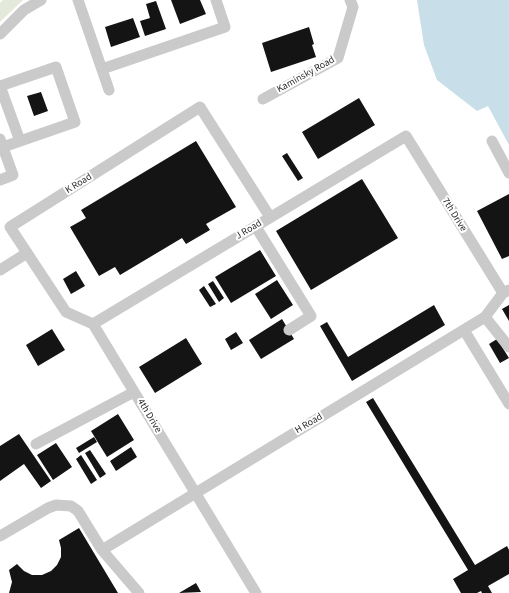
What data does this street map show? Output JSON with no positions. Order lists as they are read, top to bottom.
{
  "streets": {
    "lane": [
      "Kaminsky Road",
      "K Road",
      "7th Drive",
      "J Road",
      "4th Drive",
      "H Road"
    ]
  },
  "crossings": [
    ["K Road", "J Road"],
    ["7th Drive", "J Road"],
    ["7th Drive", "H Road"],
    ["J Road", "4th Drive"],
    ["4th Drive", "H Road"]
  ]
}
